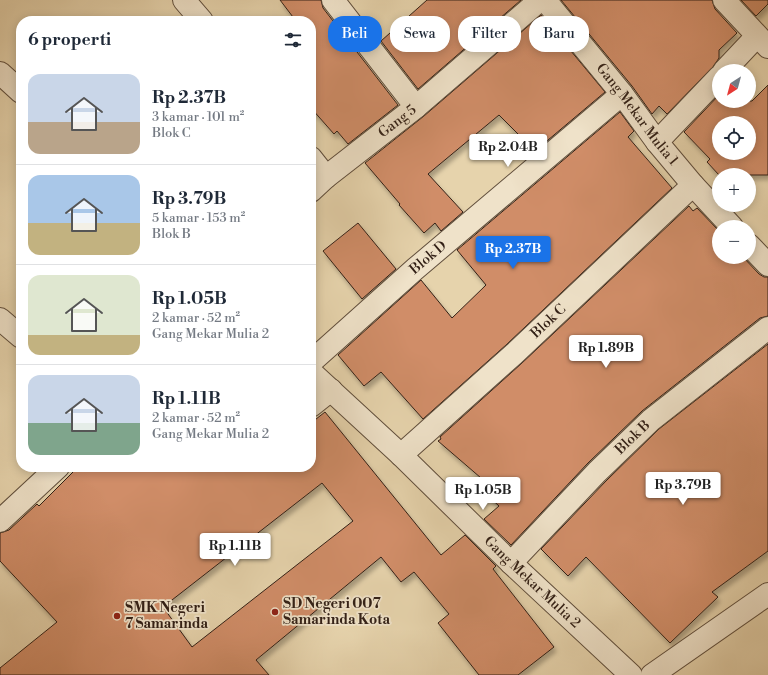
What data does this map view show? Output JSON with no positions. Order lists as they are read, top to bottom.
{
  "streets": {
    "street": [
      "Gang Mekar Mulia 1",
      "Gang 5",
      "Blok D",
      "Blok C",
      "Blok B",
      "Gang Mekar Mulia 2"
    ]
  },
  "crossings": [
    ["Gang Mekar Mulia 1", "Blok D"],
    ["Gang Mekar Mulia 1", "Blok C"],
    ["Blok C", "Gang Mekar Mulia 2"],
    ["Blok B", "Gang Mekar Mulia 2"]
  ],
  "places": ["SD Negeri 007 Samarinda Kota", "SMK Negeri 7 Samarinda"],
  "north": "bottom left",
  "page": {
    "chip": [
      "Beli",
      "Sewa",
      "Filter",
      "Baru"
    ],
    "heading": "6 properti",
    "map_buttons": ["+", "−"],
    "list": [
      {
        "name": "Rp 2.37B",
        "note": "3 kamar · 101 m² · Blok C"
      },
      {
        "name": "Rp 3.79B",
        "note": "5 kamar · 153 m² · Blok B"
      },
      {
        "name": "Rp 1.05B",
        "note": "2 kamar · 52 m² · Gang Mekar Mulia 2"
      },
      {
        "name": "Rp 1.11B",
        "note": "2 kamar · 52 m² · Gang Mekar Mulia 2"
      }
    ],
    "price": [
      "Rp 2.04B",
      "Rp 2.37B",
      "Rp 1.89B",
      "Rp 3.79B",
      "Rp 1.05B",
      "Rp 1.11B"
    ]
  }
}
